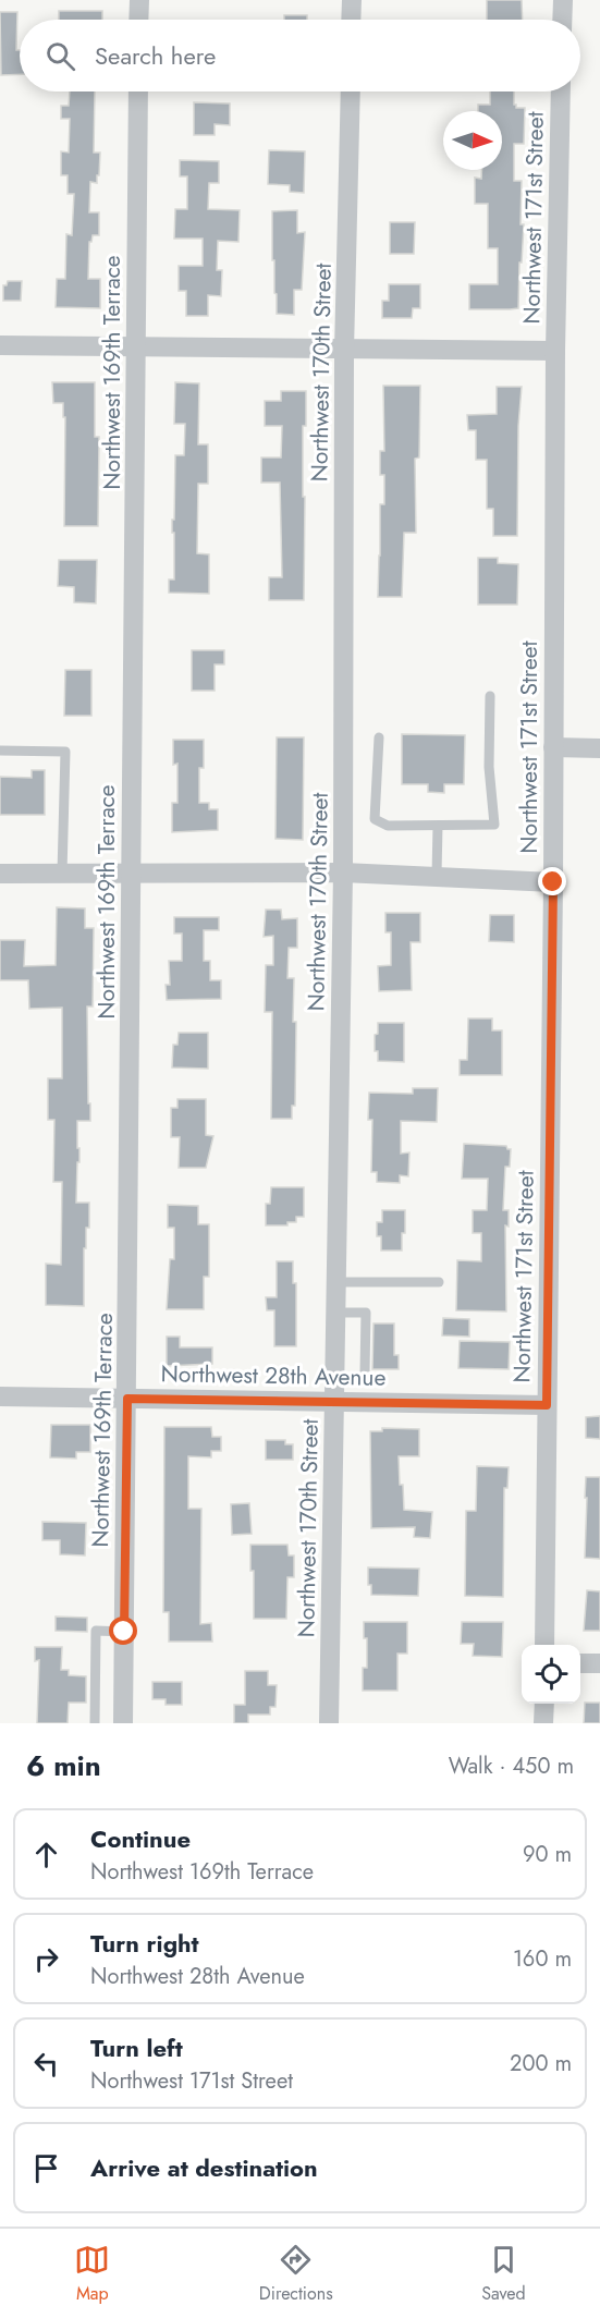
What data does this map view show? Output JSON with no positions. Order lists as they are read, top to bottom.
{
  "streets": {
    "street": [
      "Northwest 171st Street",
      "Northwest 169th Terrace",
      "Northwest 170th Street",
      "Northwest 28th Avenue"
    ]
  },
  "crossings": [
    ["Northwest 171st Street", "Northwest 28th Avenue"],
    ["Northwest 169th Terrace", "Northwest 28th Avenue"],
    ["Northwest 170th Street", "Northwest 28th Avenue"]
  ],
  "north": "right",
  "page": {
    "search": "Search here",
    "heading": ["6 min", "Walk · 450 m"],
    "list": [
      ["Continue", "Northwest 169th Terrace", "90 m"],
      ["Turn right", "Northwest 28th Avenue", "160 m"],
      ["Turn left", "Northwest 171st Street", "200 m"],
      "Arrive at destination"
    ],
    "nav": ["Map", "Directions", "Saved"]
  }
}
